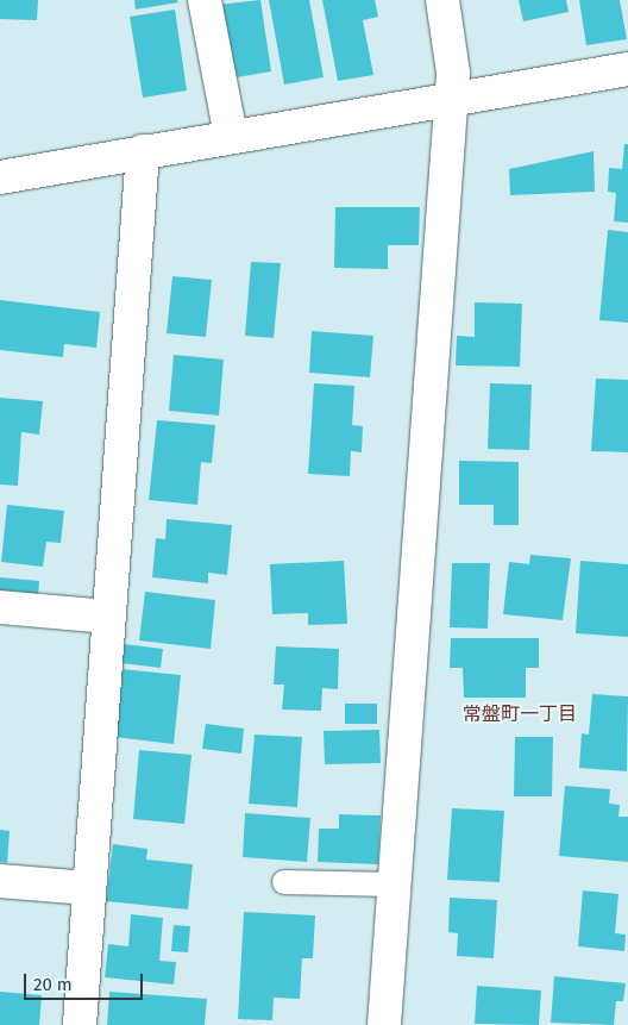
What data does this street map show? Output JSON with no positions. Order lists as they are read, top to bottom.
{
  "districts": ["常盤町一丁目"],
  "scale_bar": "20 m"
}
